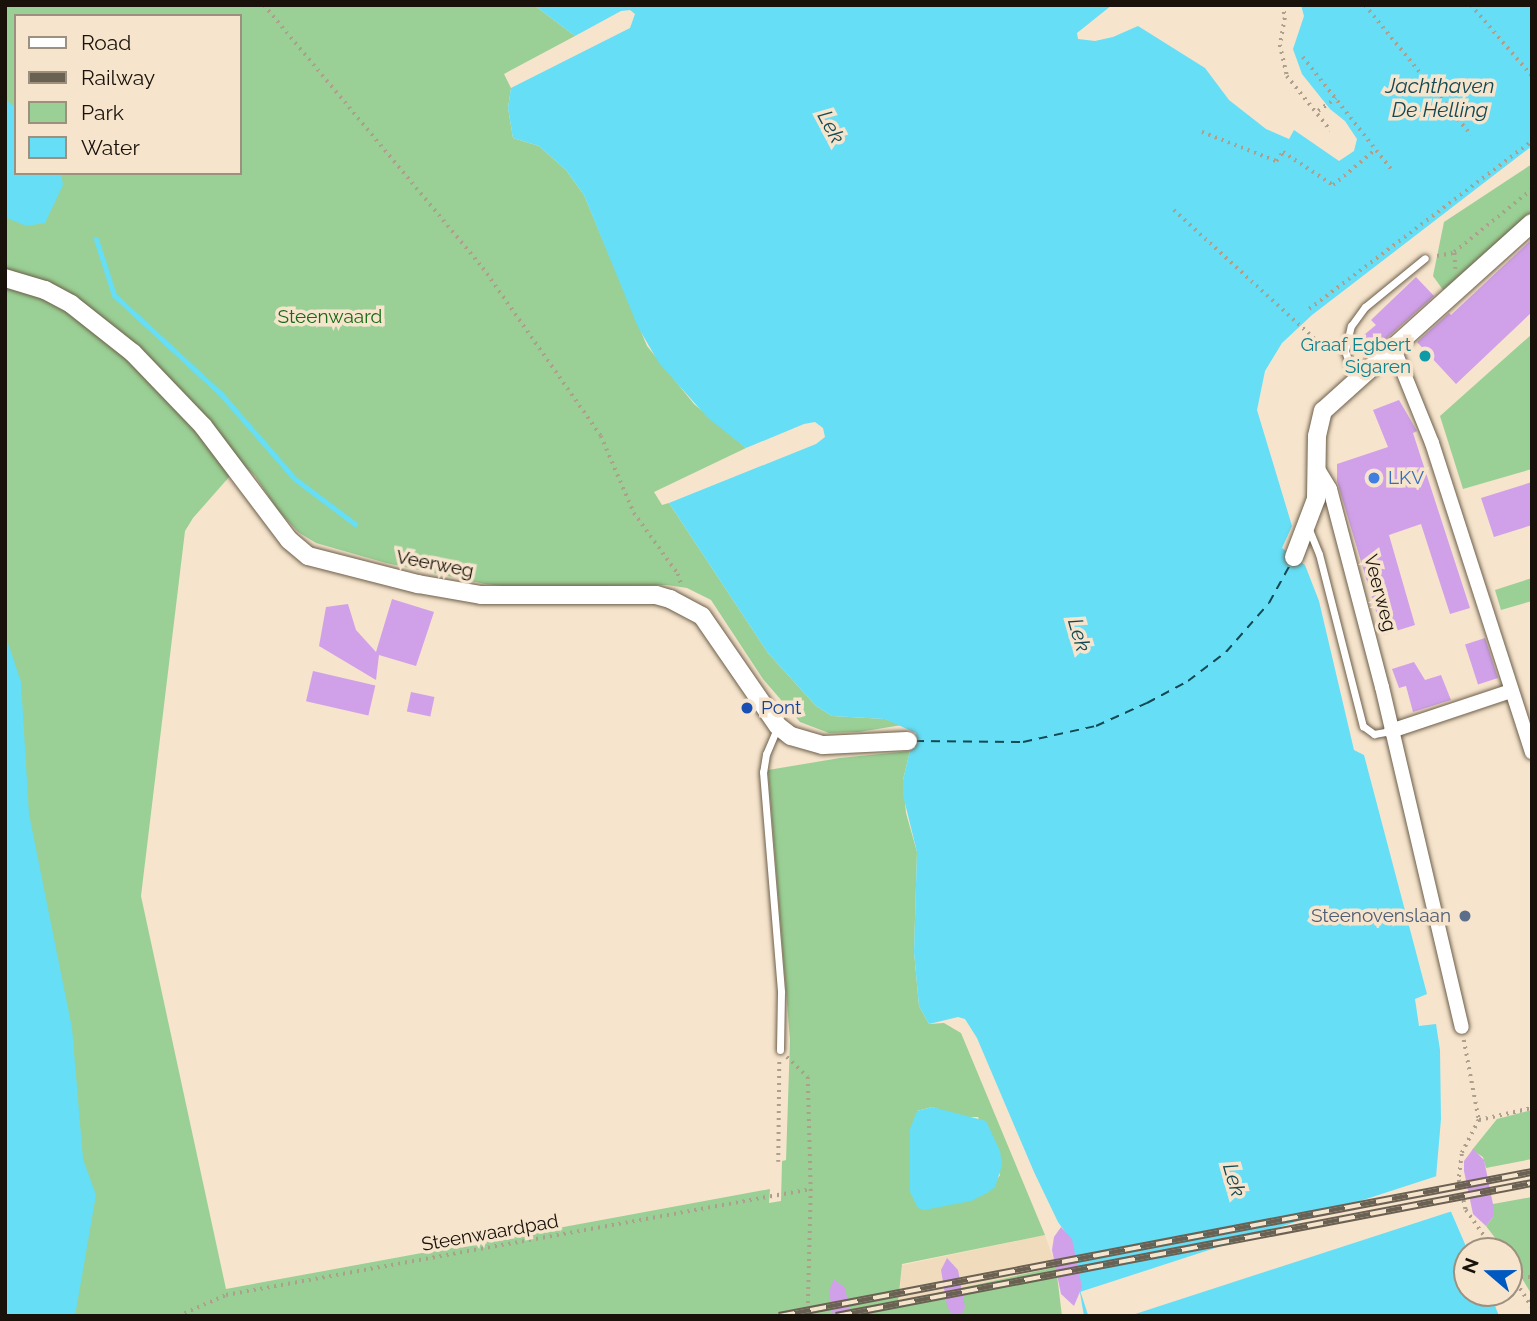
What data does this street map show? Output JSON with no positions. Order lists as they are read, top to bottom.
{
  "streets": {
    "street": ["Veerweg"],
    "path": ["Steenwaardpad"]
  },
  "water": ["Jachthaven De Helling", "Lek"],
  "parks": ["Steenwaard"],
  "places": [
    "Graaf Egbert Sigaren",
    "LKV",
    "Pont",
    "Steenovenslaan"
  ],
  "legend": [
    "Road",
    "Railway",
    "Park",
    "Water"
  ],
  "north": "left"
}
